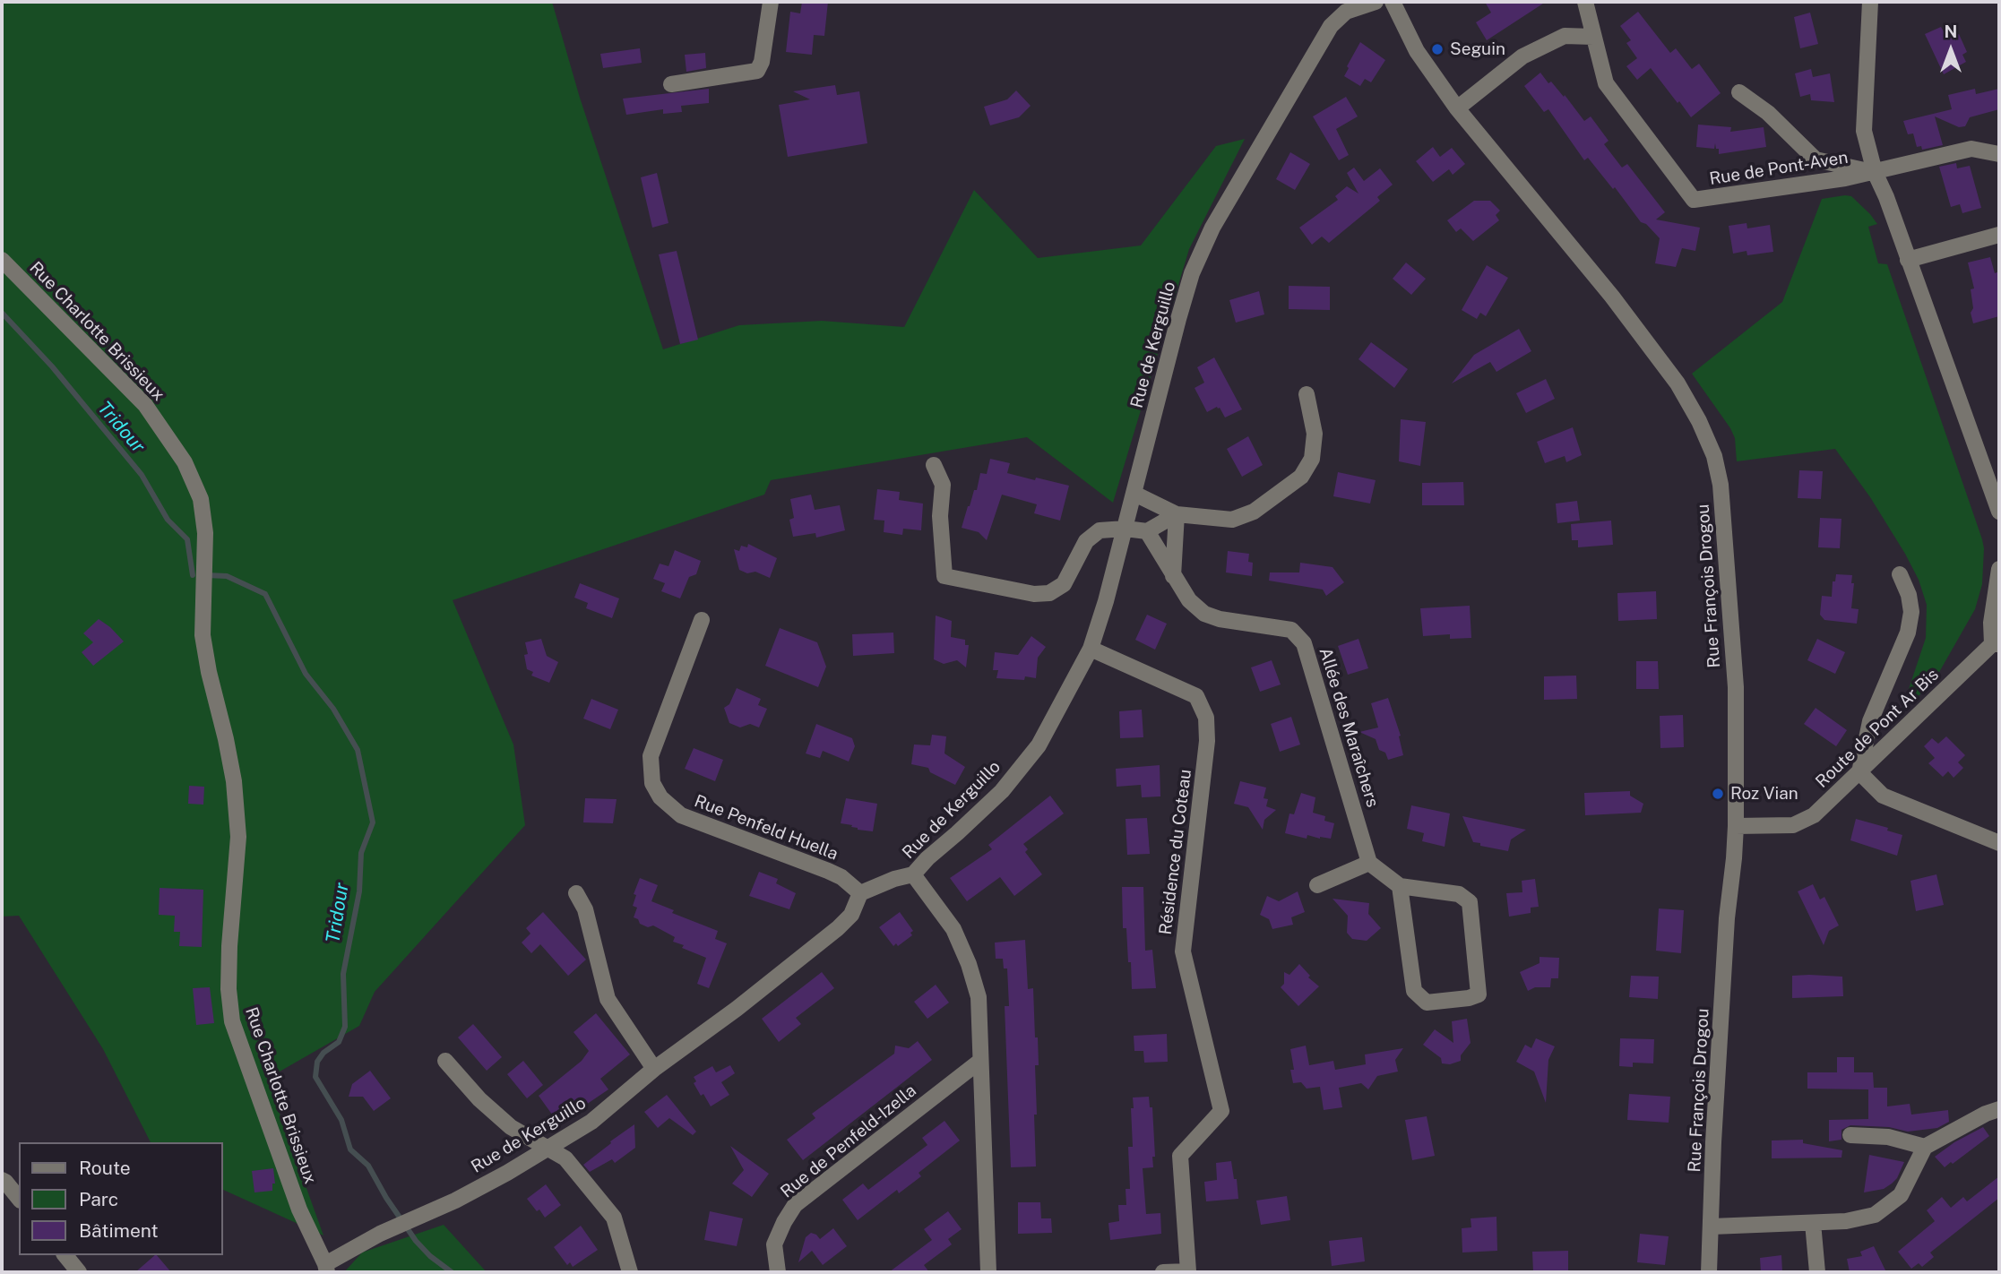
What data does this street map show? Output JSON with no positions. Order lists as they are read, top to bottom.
{
  "streets": {
    "street": [
      "Rue de Pont-Aven",
      "Rue Charlotte Brissieux",
      "Rue de Kerguillo",
      "Rue François Drogou",
      "Allée des Maraîchers",
      "Route de Pont Ar Bis",
      "Rue Penfeld Huella",
      "Résidence du Coteau",
      "Rue de Penfeld-Izella"
    ]
  },
  "crossings": [
    ["Rue Charlotte Brissieux", "Rue de Kerguillo"],
    ["Rue de Kerguillo", "Rue Penfeld Huella"],
    ["Rue de Kerguillo", "Résidence du Coteau"],
    ["Rue François Drogou", "Route de Pont Ar Bis"]
  ],
  "water": ["Tridour"],
  "places": ["Seguin", "Roz Vian"],
  "legend": ["Route", "Parc", "Bâtiment"],
  "north": "top"
}
